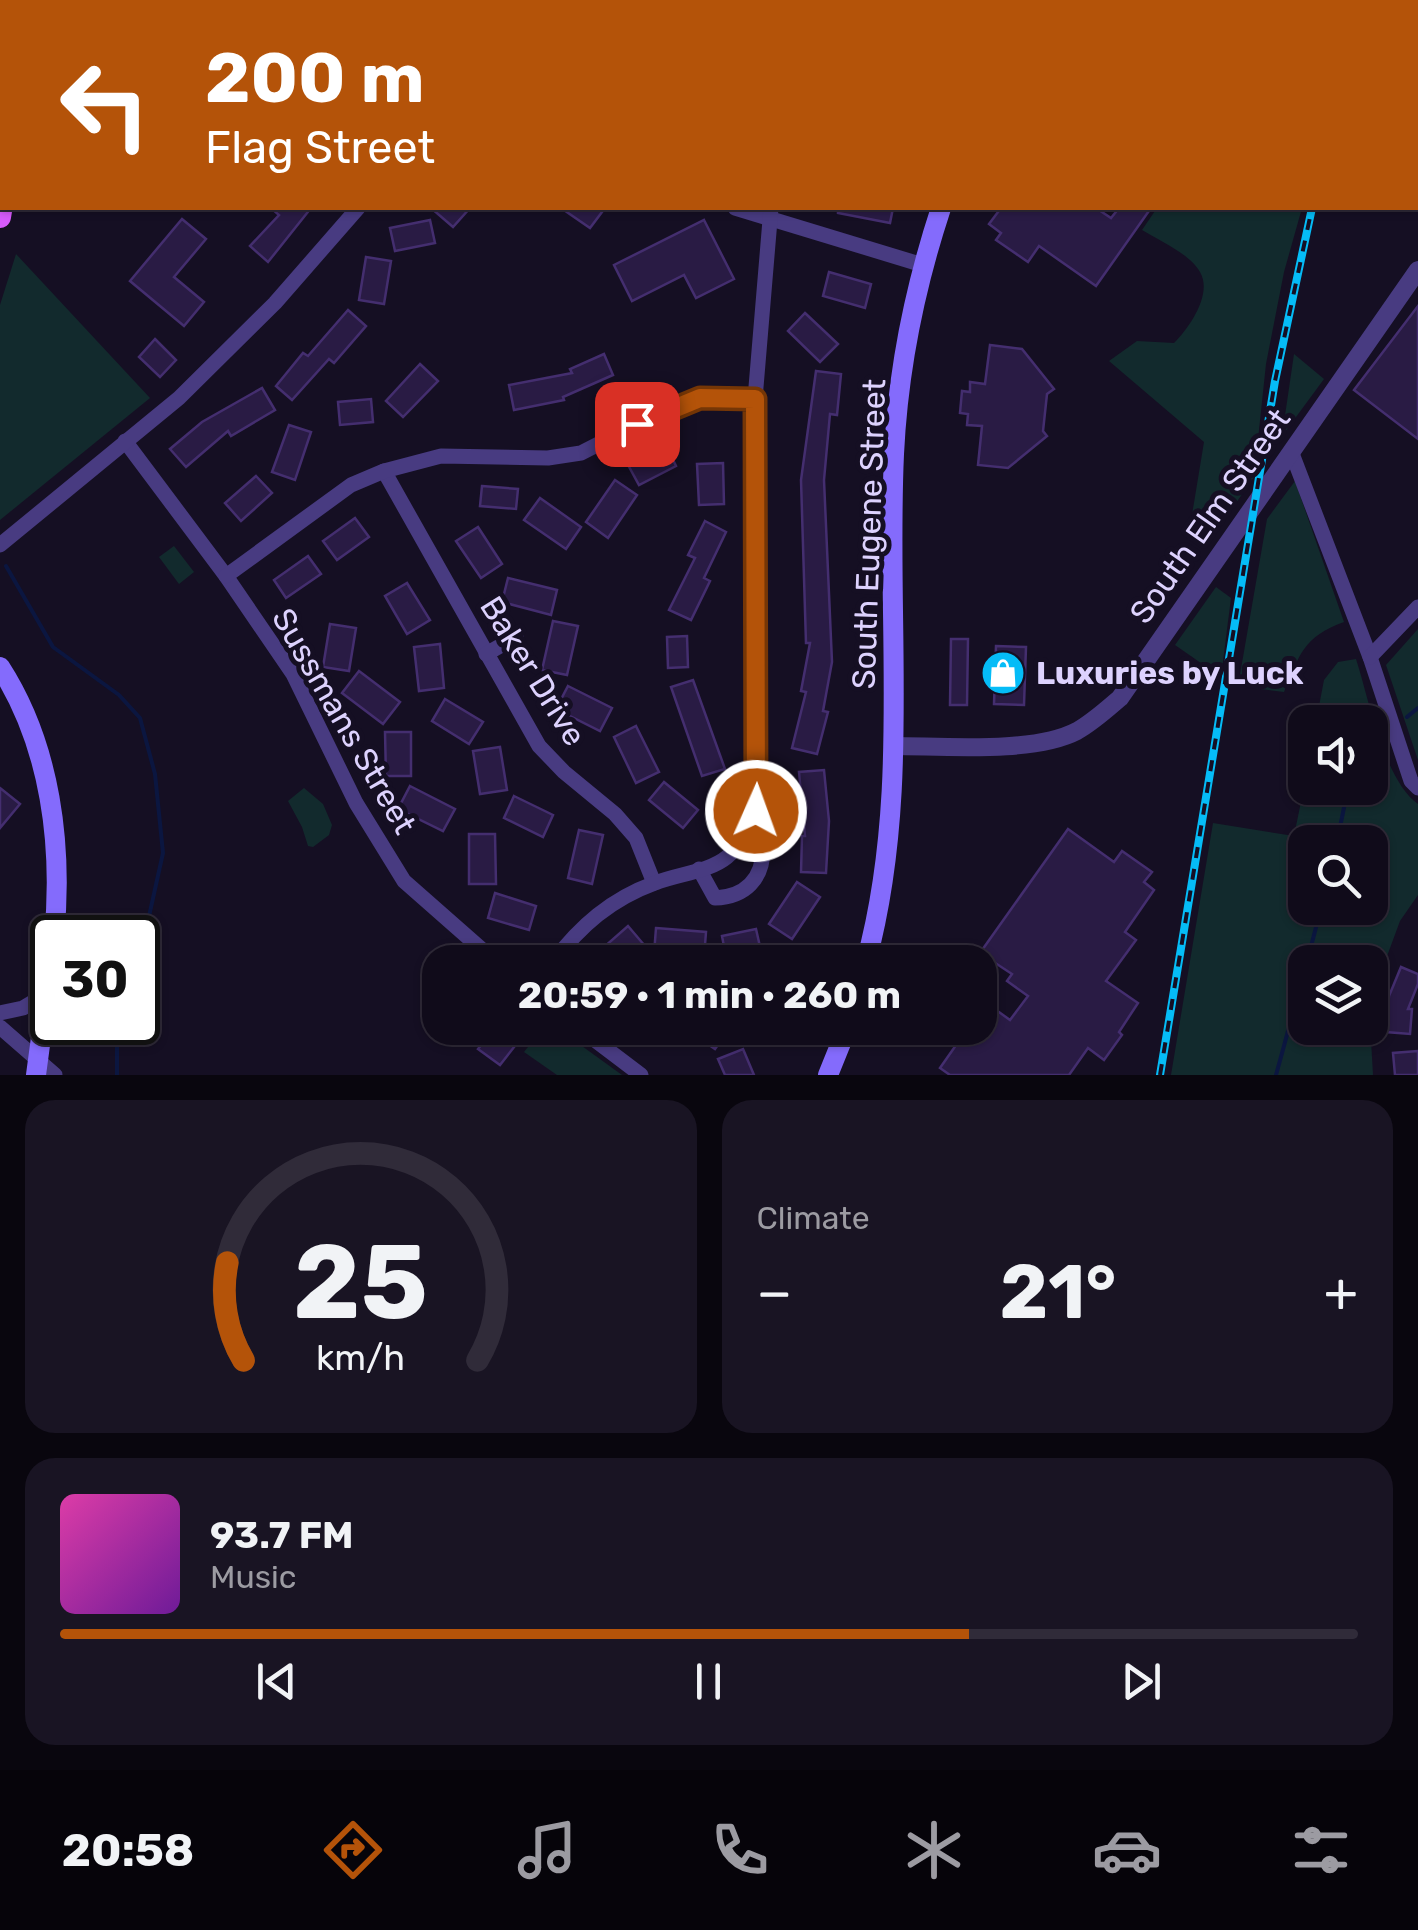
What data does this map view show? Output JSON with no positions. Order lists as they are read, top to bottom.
{
  "streets": {
    "main road": ["South Eugene Street"],
    "street": ["South Elm Street", "Baker Drive", "Sussmans Street"]
  },
  "crossings": [
    ["South Elm Street", "South Eugene Street"]
  ],
  "places": {
    "shop": ["Luxuries by Luck"]
  },
  "page": {
    "turn": ["200 m", "Flag Street"],
    "limit": "30",
    "trip": "20:59 · 1 min · 260 m",
    "tile": "Climate",
    "heat": ["−", "21°", "+"],
    "song": ["93.7 FM", "Music"],
    "tabs": "20:58",
    "gauge": ["25", "km/h"]
  }
}
